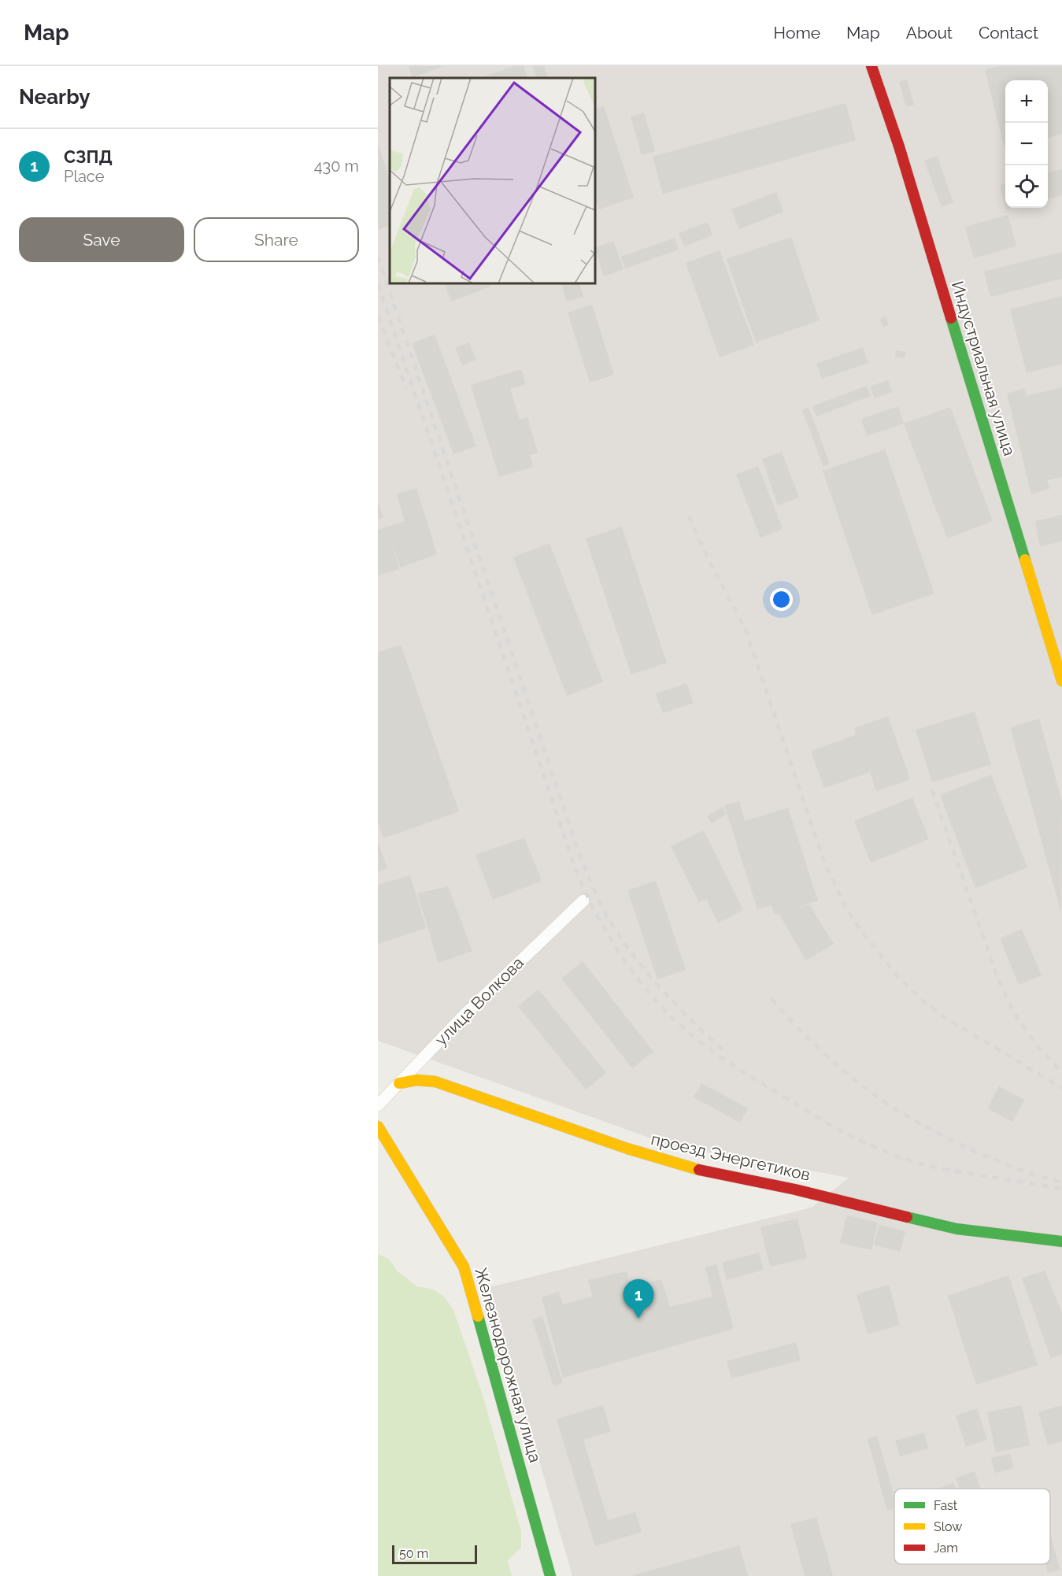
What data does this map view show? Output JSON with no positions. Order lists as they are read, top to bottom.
{
  "streets": {
    "street": [
      "Индустриальная улица",
      "улица Волкова",
      "проезд Энергетиков",
      "Железнодорожная улица"
    ]
  },
  "crossings": [
    ["улица Волкова", "проезд Энергетиков"]
  ],
  "legend": ["Fast", "Slow", "Jam"],
  "scale_bar": "50 m",
  "page": {
    "header": "Map",
    "nav": [
      "Home",
      "Map",
      "About",
      "Contact"
    ],
    "heading": "Nearby",
    "map_buttons": ["+", "−"],
    "list": [
      {
        "mark": "1",
        "name": "СЗПД",
        "note": "Place",
        "value": "430 m"
      }
    ],
    "buttons": ["Save", "Share"],
    "pins": "1",
    "scale": "50 m"
  }
}
